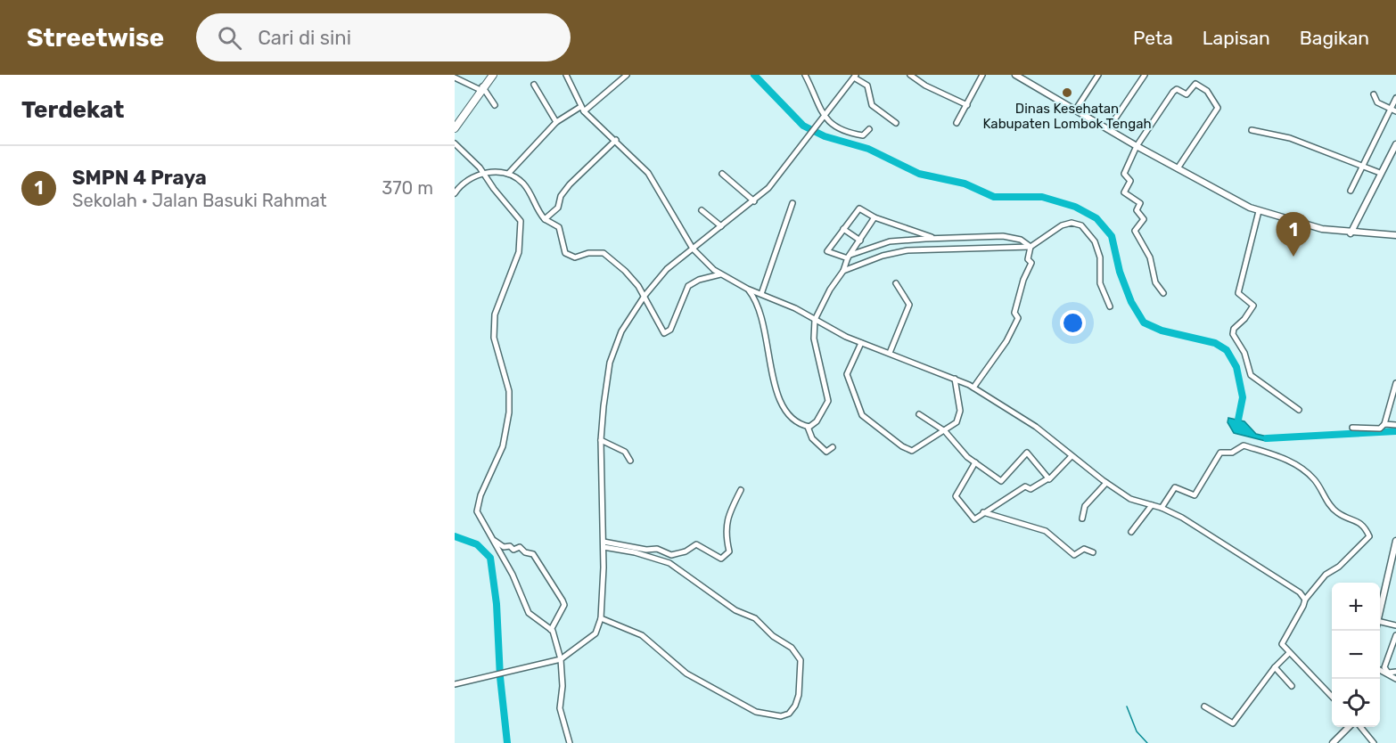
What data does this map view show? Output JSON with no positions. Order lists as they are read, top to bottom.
{
  "places": ["Dinas Kesehatan Kabupaten Lombok Tengah"],
  "page": {
    "header": "Streetwise",
    "search": "Cari di sini",
    "nav": ["Peta", "Lapisan", "Bagikan"],
    "heading": "Terdekat",
    "list": [
      {
        "mark": "1",
        "name": "SMPN 4 Praya",
        "note": "Sekolah · Jalan Basuki Rahmat",
        "value": "370 m"
      }
    ],
    "pins": "1",
    "map_buttons": ["+", "−"]
  }
}
